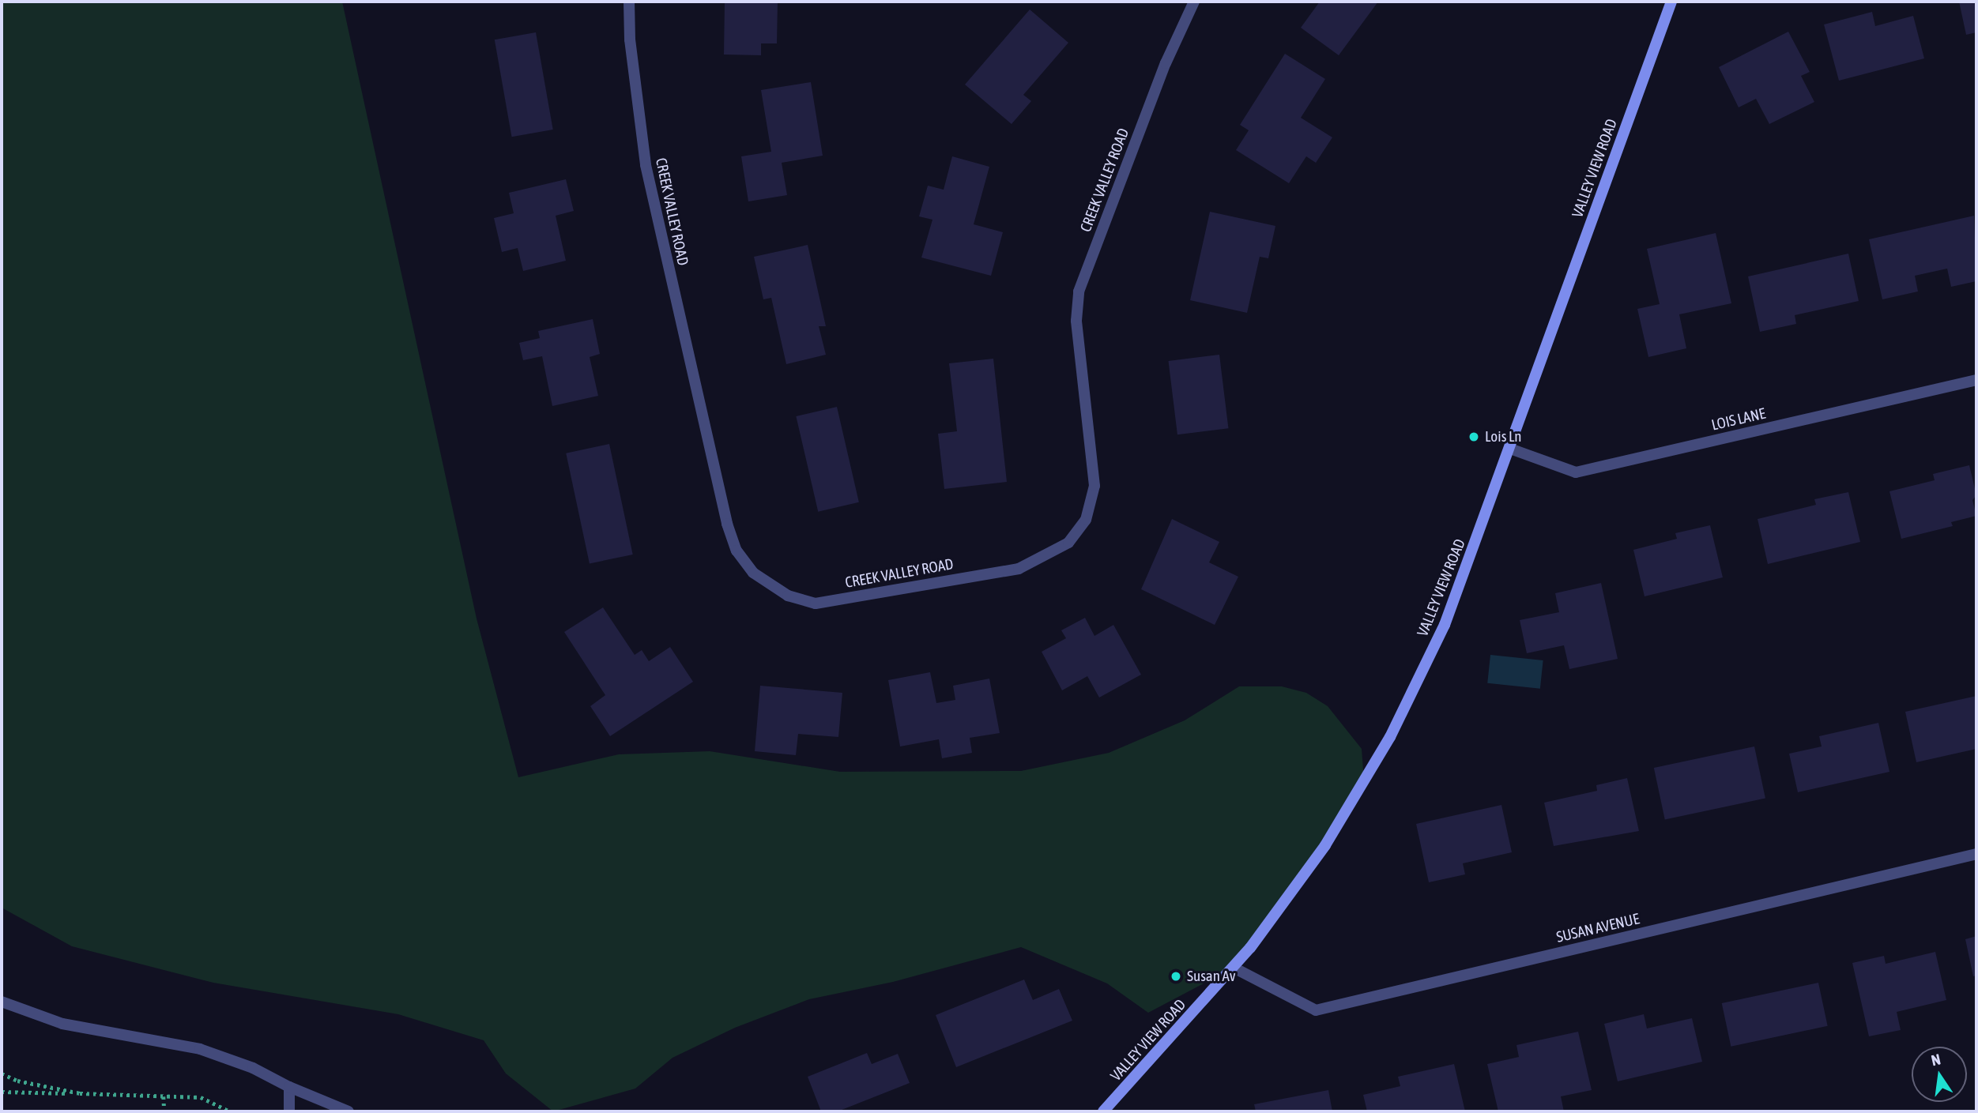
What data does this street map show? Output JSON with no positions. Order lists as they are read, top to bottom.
{
  "streets": {
    "street": [
      "VALLEY VIEW ROAD",
      "CREEK VALLEY ROAD",
      "LOIS LANE",
      "SUSAN AVENUE"
    ]
  },
  "crossings": [
    ["VALLEY VIEW ROAD", "LOIS LANE"],
    ["VALLEY VIEW ROAD", "SUSAN AVENUE"]
  ],
  "places": ["Lois Ln", "Susan Av"],
  "north": "top"
}
